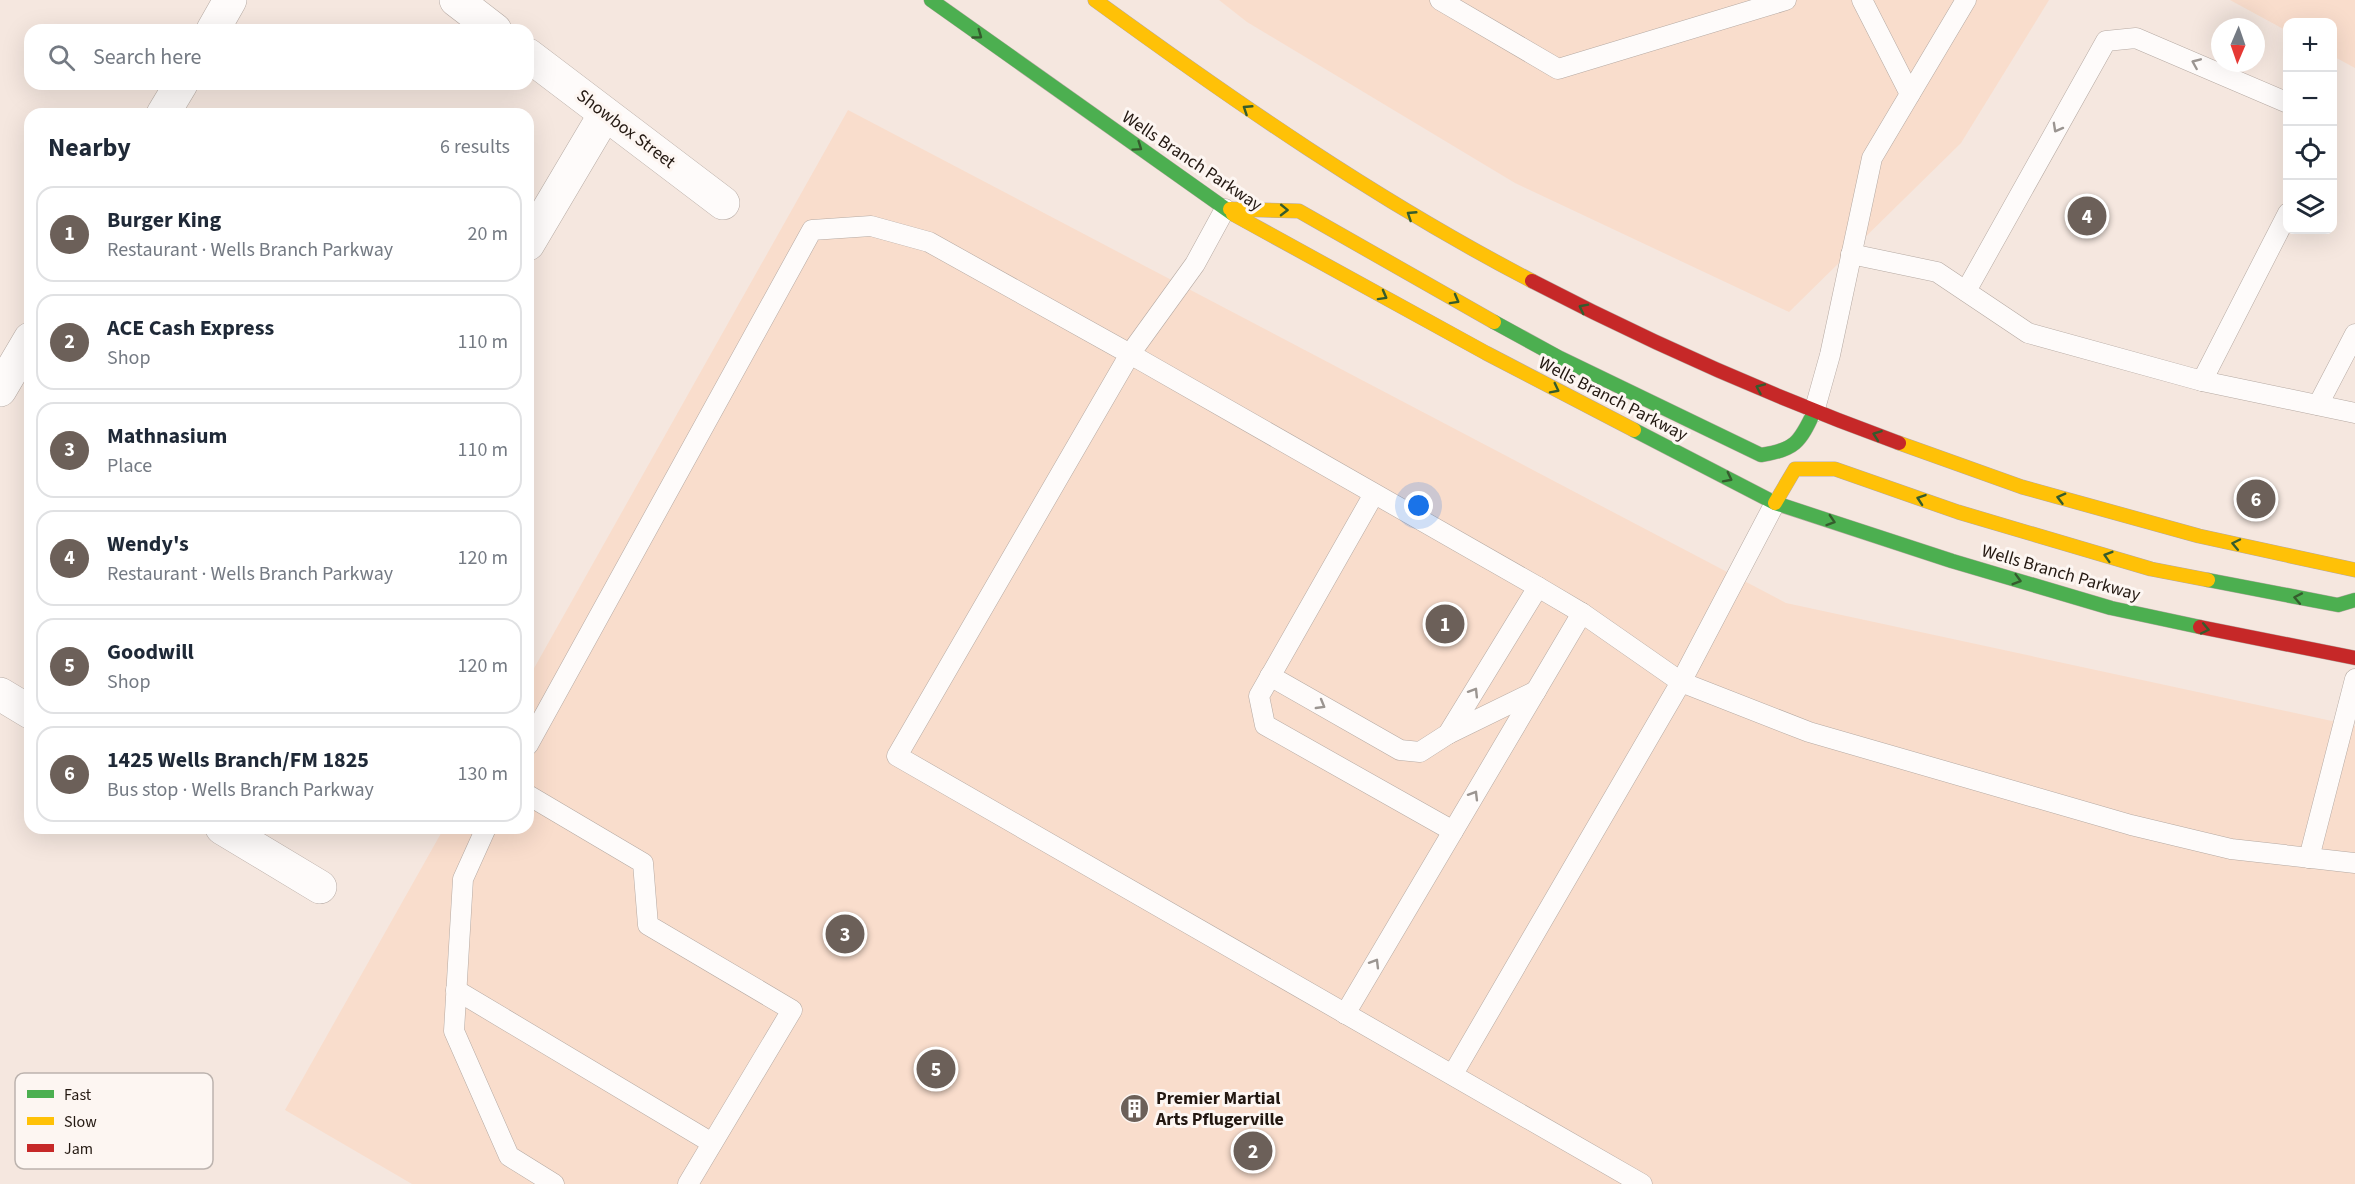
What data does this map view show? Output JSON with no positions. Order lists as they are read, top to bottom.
{
  "streets": {
    "main road": ["Wells Branch Parkway"],
    "street": ["Showbox Street"]
  },
  "places": {
    "building": ["Premier Martial Arts Pflugerville"]
  },
  "legend": ["Fast", "Slow", "Jam"],
  "north": "bottom",
  "page": {
    "map_buttons": ["+", "−"],
    "search": "Search here",
    "heading": ["Nearby", "6 results"],
    "list": [
      {
        "mark": "1",
        "name": "Burger King",
        "note": "Restaurant · Wells Branch Parkway",
        "value": "20 m"
      },
      {
        "mark": "2",
        "name": "ACE Cash Express",
        "note": "Shop",
        "value": "110 m"
      },
      {
        "mark": "3",
        "name": "Mathnasium",
        "note": "Place",
        "value": "110 m"
      },
      {
        "mark": "4",
        "name": "Wendy's",
        "note": "Restaurant · Wells Branch Parkway",
        "value": "120 m"
      },
      {
        "mark": "5",
        "name": "Goodwill",
        "note": "Shop",
        "value": "120 m"
      },
      {
        "mark": "6",
        "name": "1425 Wells Branch/FM 1825",
        "note": "Bus stop · Wells Branch Parkway",
        "value": "130 m"
      }
    ],
    "pins": [
      "4",
      "6",
      "1",
      "3",
      "5",
      "2"
    ]
  }
}
